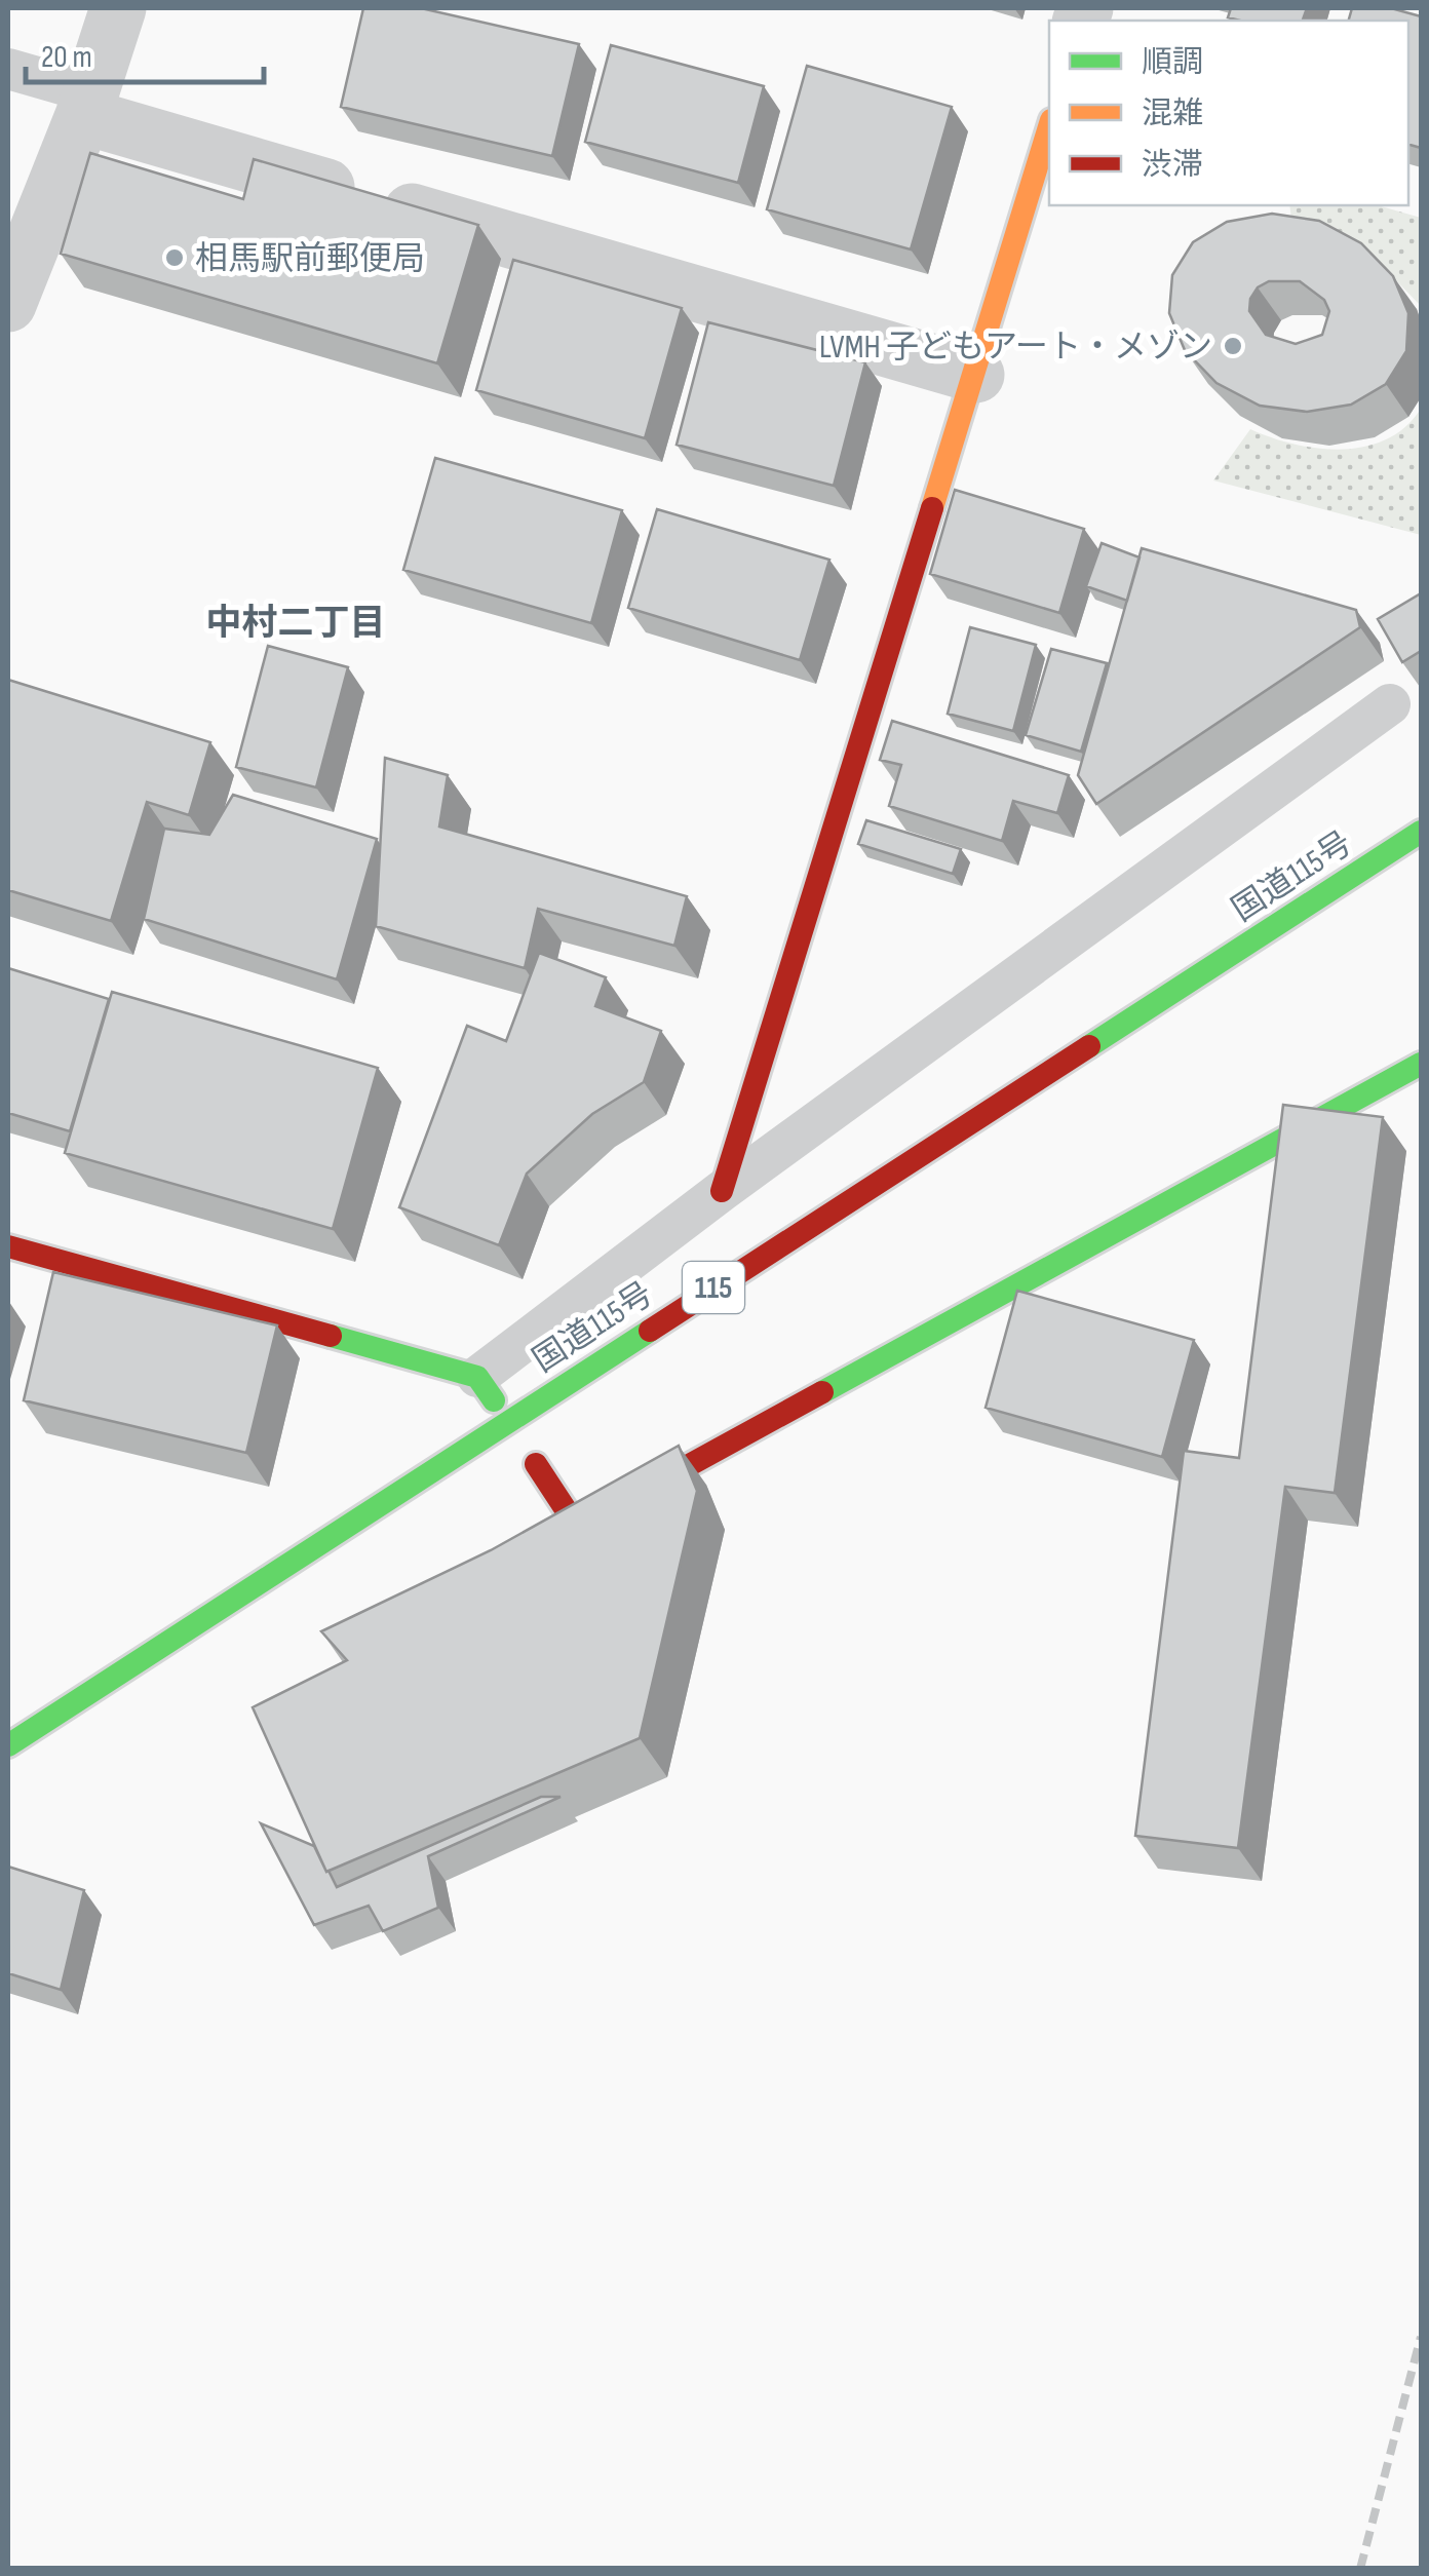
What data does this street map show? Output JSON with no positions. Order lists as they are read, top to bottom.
{
  "streets": {
    "main road": ["国道115号", "115"]
  },
  "districts": ["中村二丁目"],
  "places": ["相馬駅前郵便局", "LVMH 子どもアート・メゾン"],
  "legend": ["順調", "混雑", "渋滞"],
  "scale_bar": "20 m"
}
